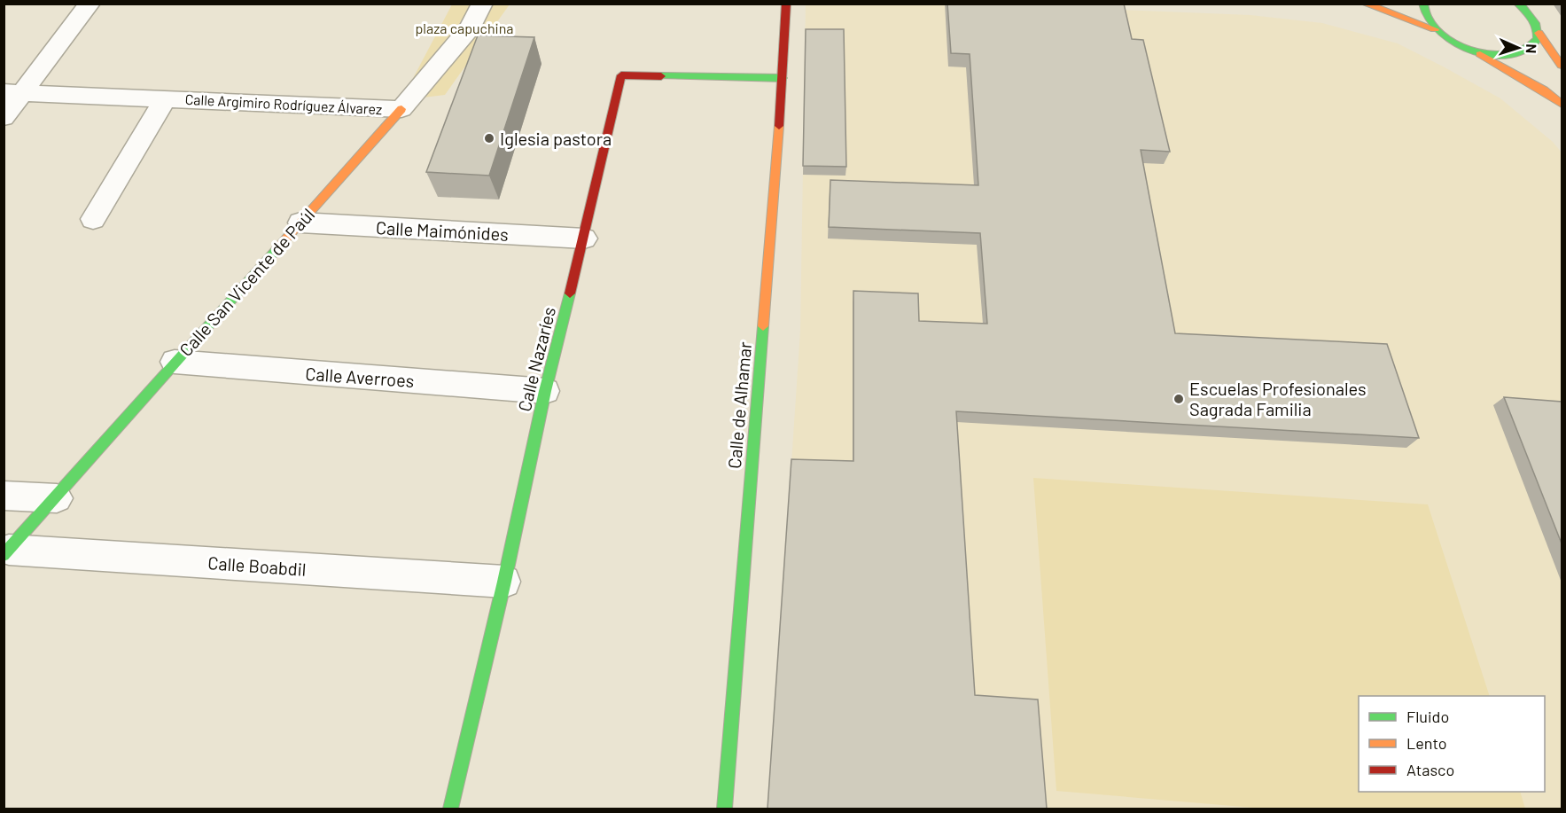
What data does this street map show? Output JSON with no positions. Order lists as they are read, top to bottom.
{
  "streets": {
    "street": [
      "Calle Argimiro Rodríguez Álvarez",
      "Calle Maimónides",
      "Calle San Vicente de Paúl",
      "Calle Nazaríes",
      "Calle Averroes",
      "Calle de Alhamar",
      "Calle Boabdil"
    ]
  },
  "crossings": [
    ["Calle Argimiro Rodríguez Álvarez", "Calle San Vicente de Paúl"],
    ["Calle Maimónides", "Calle San Vicente de Paúl"],
    ["Calle Maimónides", "Calle Nazaríes"],
    ["Calle San Vicente de Paúl", "Calle Averroes"],
    ["Calle San Vicente de Paúl", "Calle Boabdil"],
    ["Calle Nazaríes", "Calle Averroes"],
    ["Calle Nazaríes", "Calle de Alhamar"],
    ["Calle Nazaríes", "Calle Boabdil"]
  ],
  "parks": ["plaza capuchina"],
  "places": ["Iglesia pastora", "Escuelas Profesionales Sagrada Familia"],
  "legend": ["Fluido", "Lento", "Atasco"],
  "north": "right"
}
